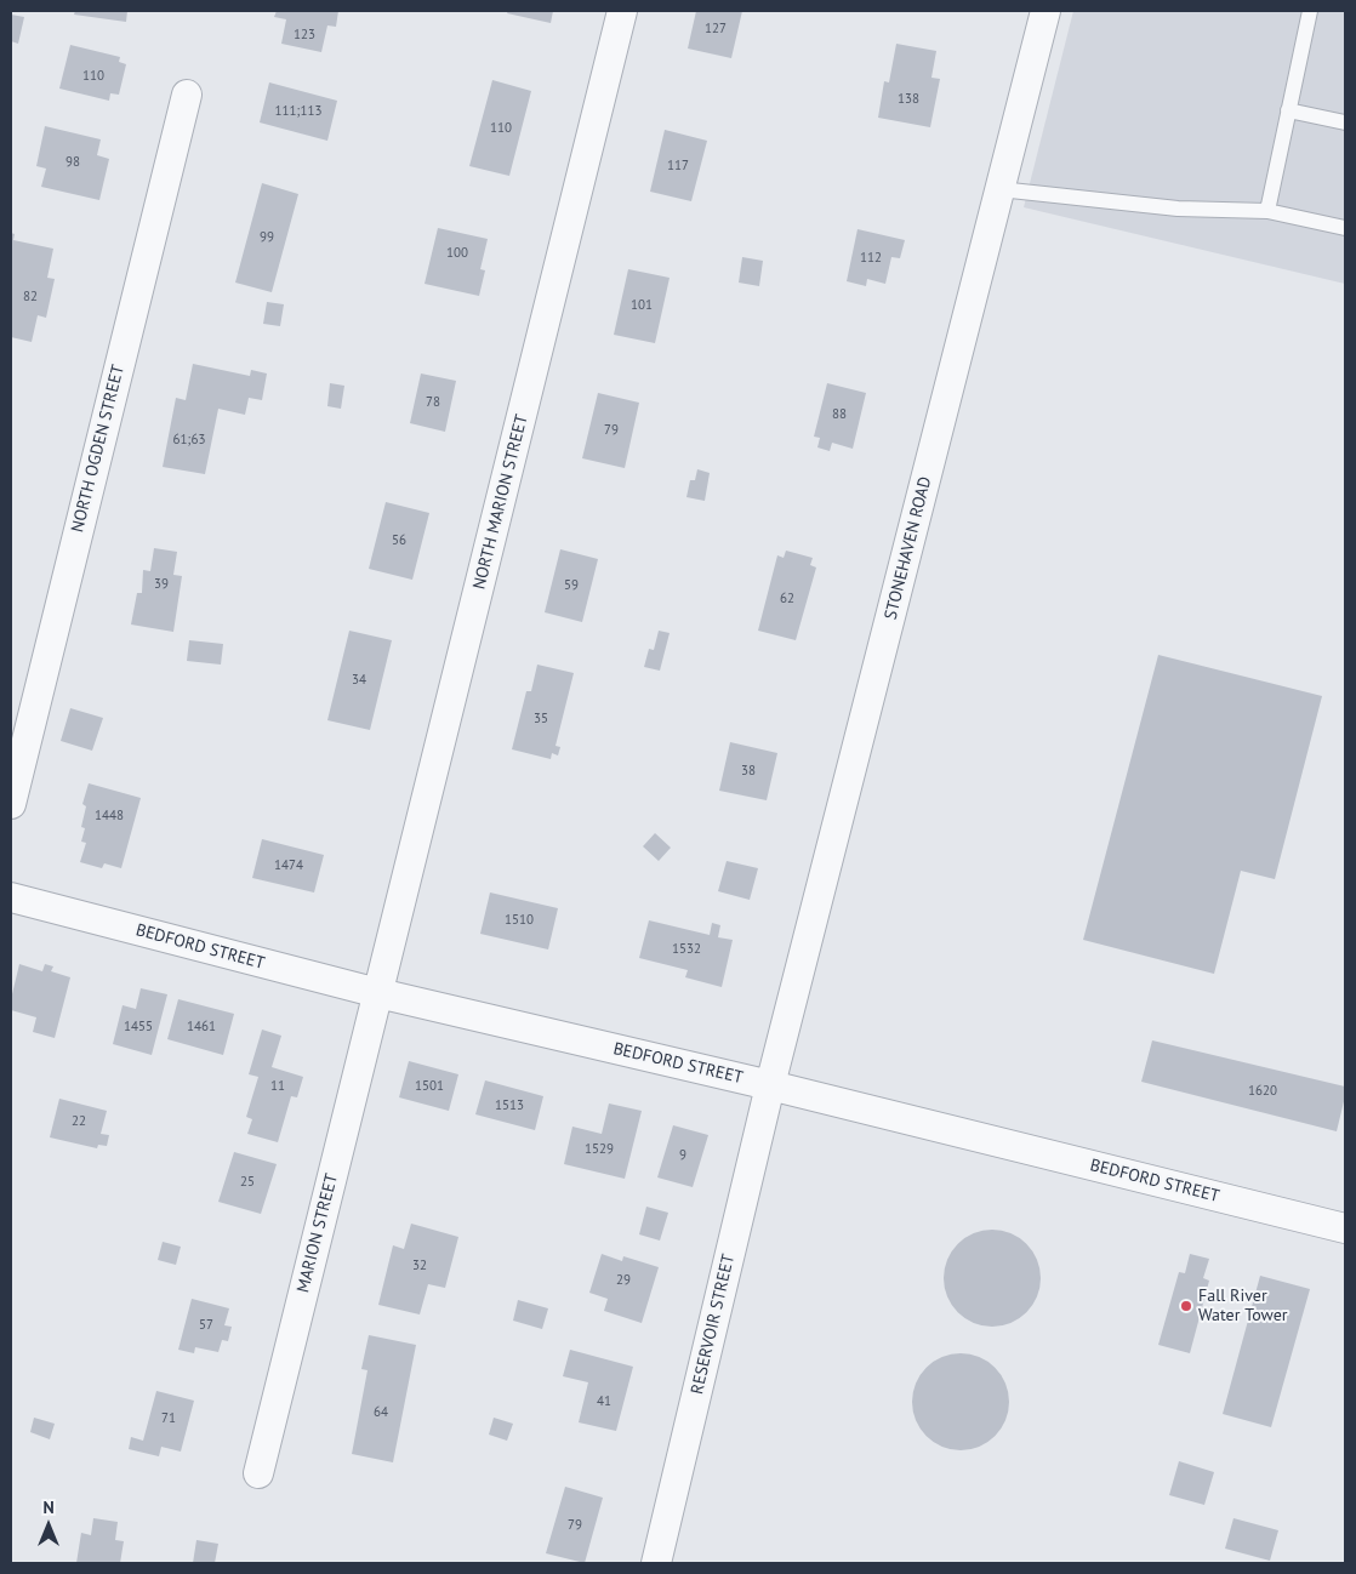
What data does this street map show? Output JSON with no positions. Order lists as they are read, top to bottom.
{
  "streets": {
    "street": [
      "NORTH OGDEN STREET",
      "NORTH MARION STREET",
      "STONEHAVEN ROAD",
      "BEDFORD STREET",
      "MARION STREET",
      "RESERVOIR STREET"
    ]
  },
  "crossings": [
    ["NORTH MARION STREET", "BEDFORD STREET"],
    ["NORTH MARION STREET", "MARION STREET"],
    ["STONEHAVEN ROAD", "BEDFORD STREET"],
    ["STONEHAVEN ROAD", "RESERVOIR STREET"],
    ["BEDFORD STREET", "MARION STREET"],
    ["BEDFORD STREET", "RESERVOIR STREET"]
  ],
  "places": ["Fall River Water Tower"],
  "house_numbers": [
    "127",
    "123",
    "110",
    "138",
    "111;113",
    "110",
    "98",
    "117",
    "99",
    "100",
    "112",
    "82",
    "101",
    "78",
    "88",
    "79",
    "61;63",
    "56",
    "39",
    "59",
    "62",
    "34",
    "35",
    "38",
    "1448",
    "1474",
    "1510",
    "1532",
    "1455",
    "1461",
    "11",
    "1501",
    "1620",
    "1513",
    "22",
    "1529",
    "9",
    "25",
    "32",
    "29",
    "57",
    "41",
    "64",
    "71",
    "79"
  ],
  "north": "top"
}
